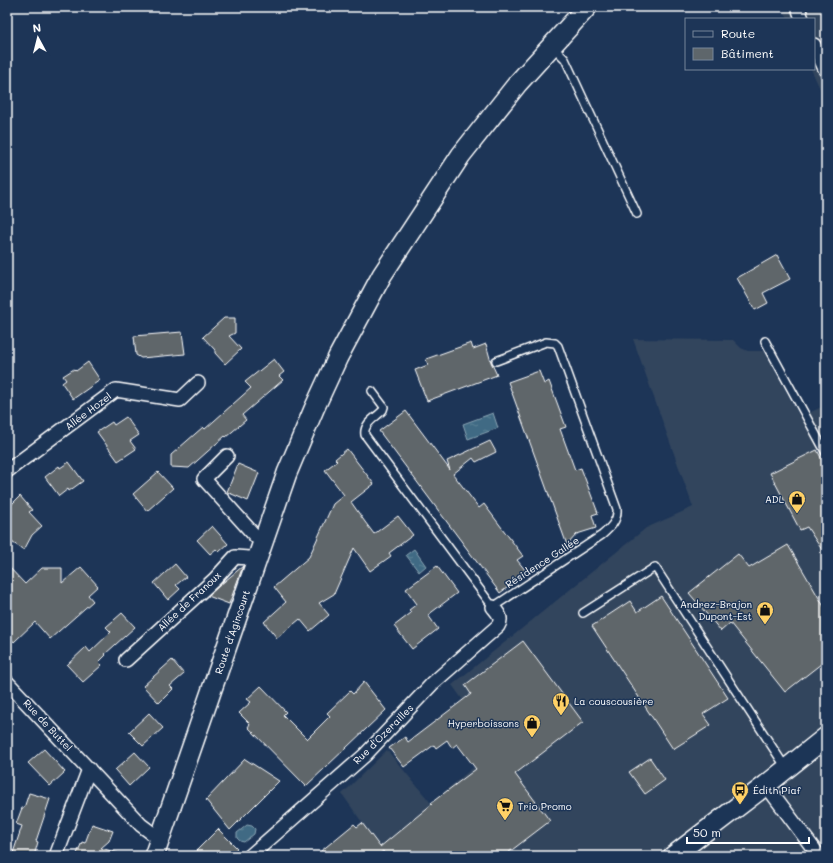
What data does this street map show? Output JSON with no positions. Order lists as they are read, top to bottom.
{
  "streets": {
    "street": [
      "Allée Hozel",
      "Allée de Franoux",
      "Route d'Agincourt",
      "Rue de Buttel",
      "Rue d'Ozerailles"
    ],
    "lane": ["Résidence Gallée"]
  },
  "crossings": [
    ["Résidence Gallée", "Rue d'Ozerailles"],
    ["Allée de Franoux", "Route d'Agincourt"],
    ["Route d'Agincourt", "Rue de Buttel"]
  ],
  "places": {
    "shop": ["ADL", "Andrez-Brajon Dupont-Est", "Hyperboissons"],
    "restaurant": ["La couscousière"],
    "bus stop": ["Édith Piaf"],
    "supermarket": ["Trio Promo"]
  },
  "legend": ["Route", "Bâtiment"],
  "scale_bar": "50 m",
  "north": "top"
}
